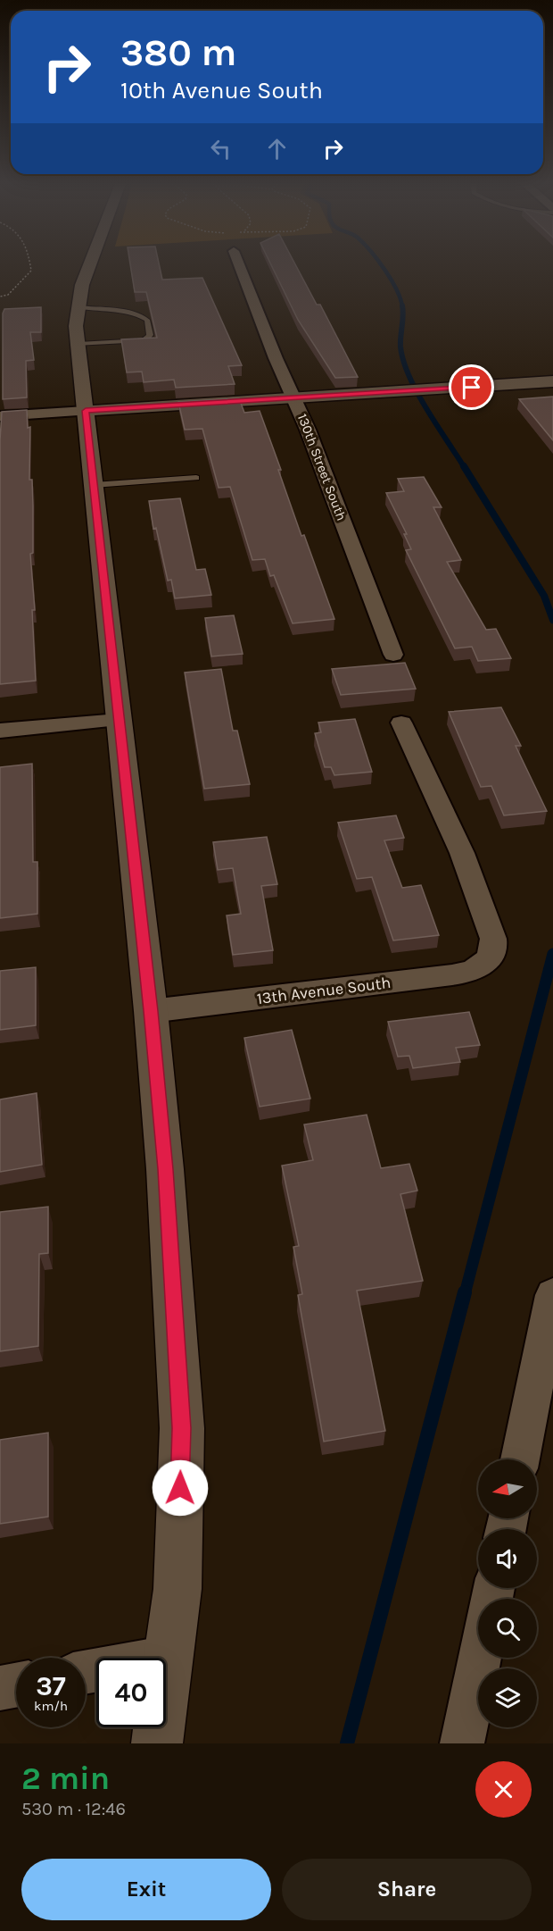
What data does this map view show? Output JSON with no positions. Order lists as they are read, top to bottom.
{
  "streets": {
    "street": ["130th Street South", "13th Avenue South"]
  },
  "north": "left",
  "page": {
    "turn": ["380 m", "10th Avenue South"],
    "speed": "37 km/h",
    "limit": "40",
    "heading": ["2 min", "530 m · 12:46"],
    "buttons": ["Exit", "Share"]
  }
}
